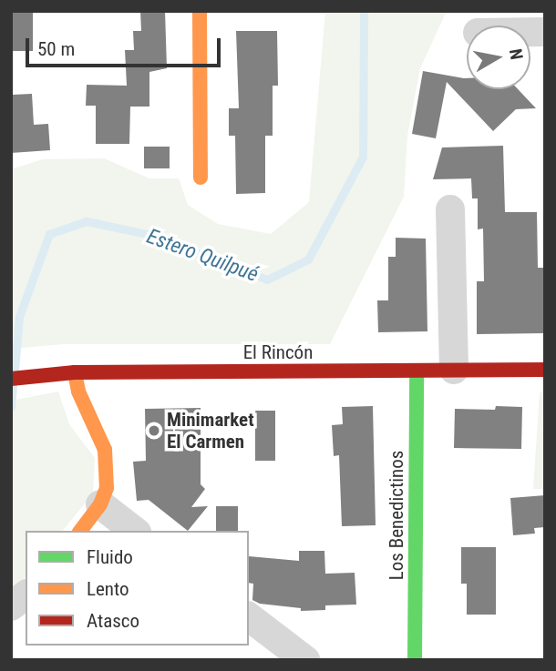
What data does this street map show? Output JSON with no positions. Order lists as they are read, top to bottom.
{
  "streets": {
    "street": ["El Rincón", "Los Benedictinos"]
  },
  "crossings": [
    ["El Rincón", "Los Benedictinos"]
  ],
  "water": ["Estero Quilpué"],
  "places": ["Minimarket El Carmen"],
  "legend": ["Fluido", "Lento", "Atasco"],
  "scale_bar": "50 m",
  "north": "right"
}
